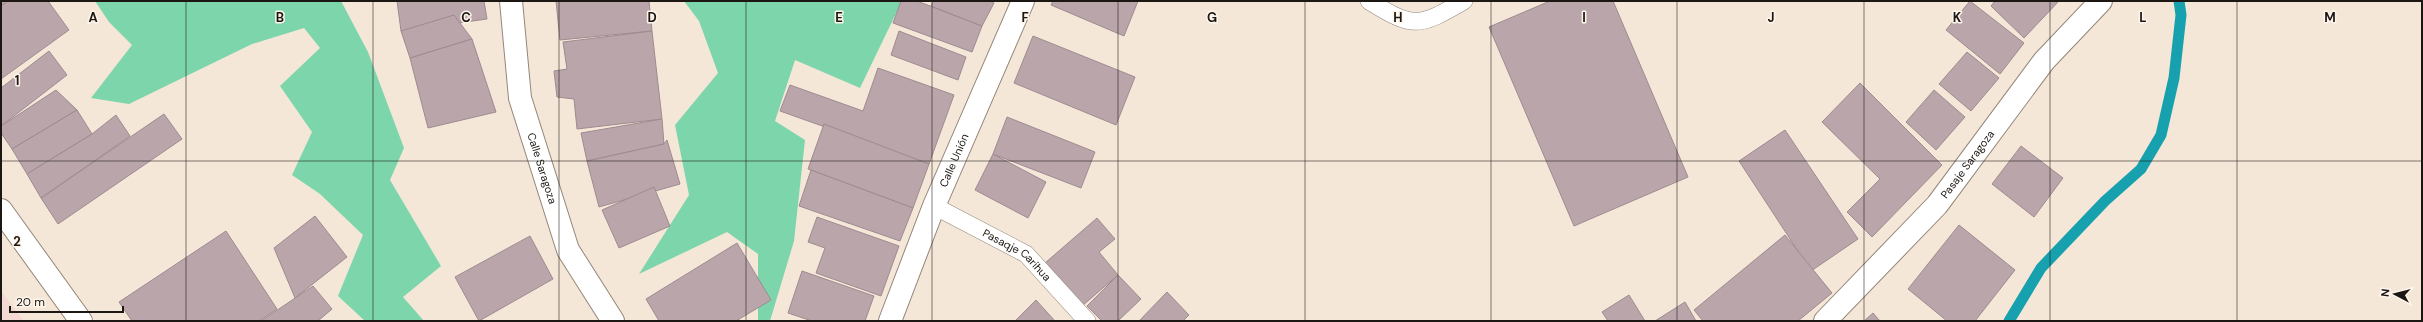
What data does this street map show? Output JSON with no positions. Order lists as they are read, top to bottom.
{
  "streets": {
    "street": ["Calle Unión", "Pasaje Saragoza", "Calle Saragoza"],
    "lane": ["Pasaqje Carihua"]
  },
  "crossings": [
    ["Calle Unión", "Pasaqje Carihua"]
  ],
  "scale_bar": "20 m",
  "north": "left",
  "grid": {
    "columns": [
      "A",
      "B",
      "C",
      "D",
      "E",
      "F",
      "G",
      "H",
      "I",
      "J",
      "K",
      "L",
      "M"
    ],
    "rows": ["1", "2"]
  }
}
